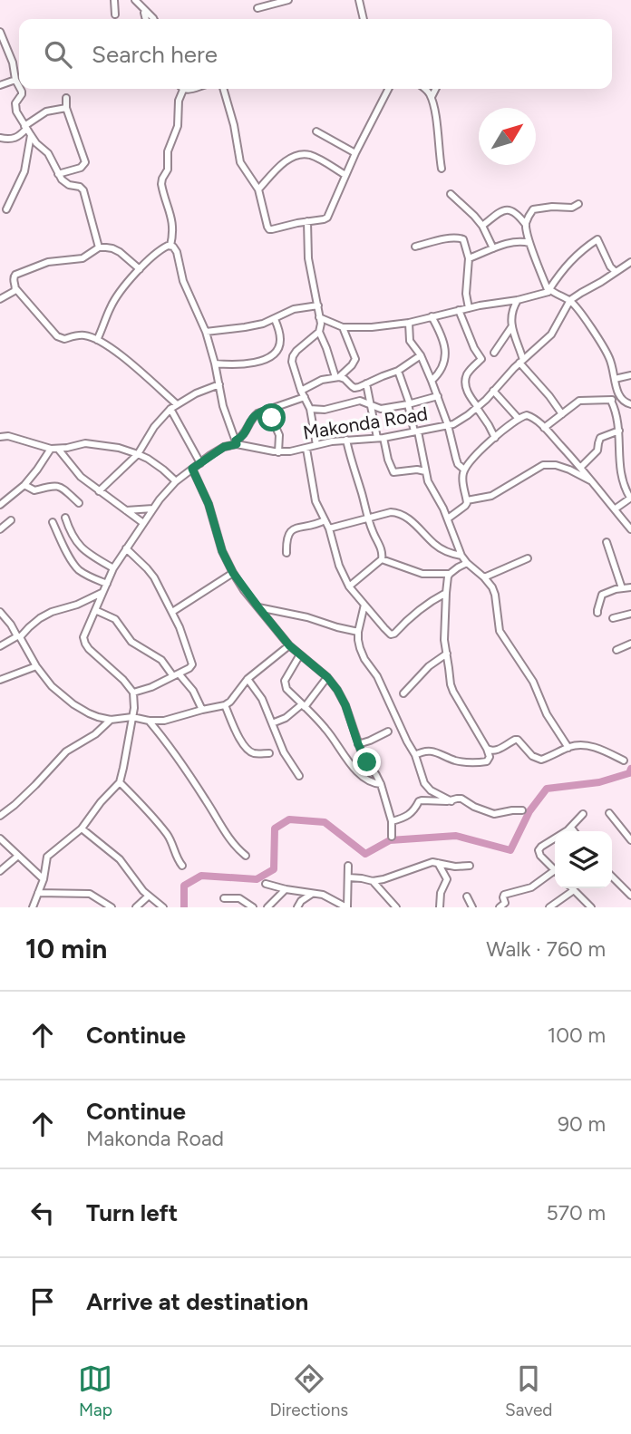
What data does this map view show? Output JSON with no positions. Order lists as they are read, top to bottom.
{
  "streets": {
    "street": ["Makonda Road"]
  },
  "north": "top right",
  "page": {
    "search": "Search here",
    "heading": ["10 min", "Walk · 760 m"],
    "list": [
      ["Continue", "100 m"],
      ["Continue", "Makonda Road", "90 m"],
      ["Turn left", "570 m"],
      "Arrive at destination"
    ],
    "nav": ["Map", "Directions", "Saved"]
  }
}
